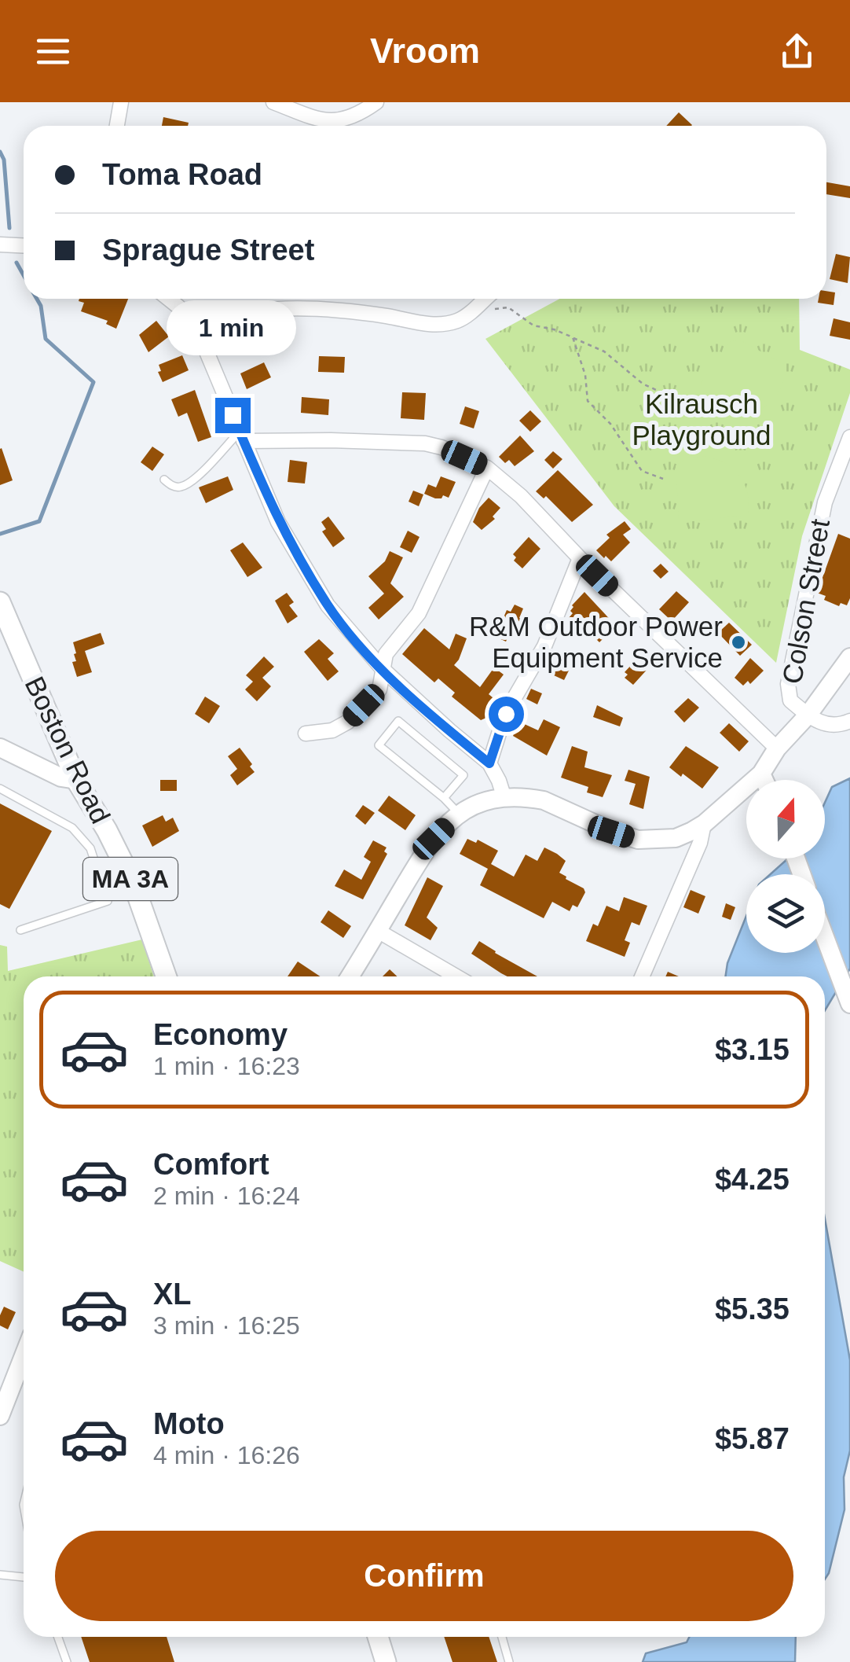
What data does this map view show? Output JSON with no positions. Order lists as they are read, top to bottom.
{
  "streets": {
    "main road": ["Boston Road", "MA 3A"],
    "street": ["Colson Street"]
  },
  "parks": ["Kilrausch Playground"],
  "places": ["R&M Outdoor Power Equipment Service"],
  "north": "top",
  "page": {
    "header": "Vroom",
    "banner": ["Toma Road", "Sprague Street"],
    "bubble": "1 min",
    "list": [
      {
        "name": "Economy",
        "note": "1 min · 16:23",
        "value": "$3.15"
      },
      {
        "name": "Comfort",
        "note": "2 min · 16:24",
        "value": "$4.25"
      },
      {
        "name": "XL",
        "note": "3 min · 16:25",
        "value": "$5.35"
      },
      {
        "name": "Moto",
        "note": "4 min · 16:26",
        "value": "$5.87"
      }
    ],
    "buttons": "Confirm"
  }
}
